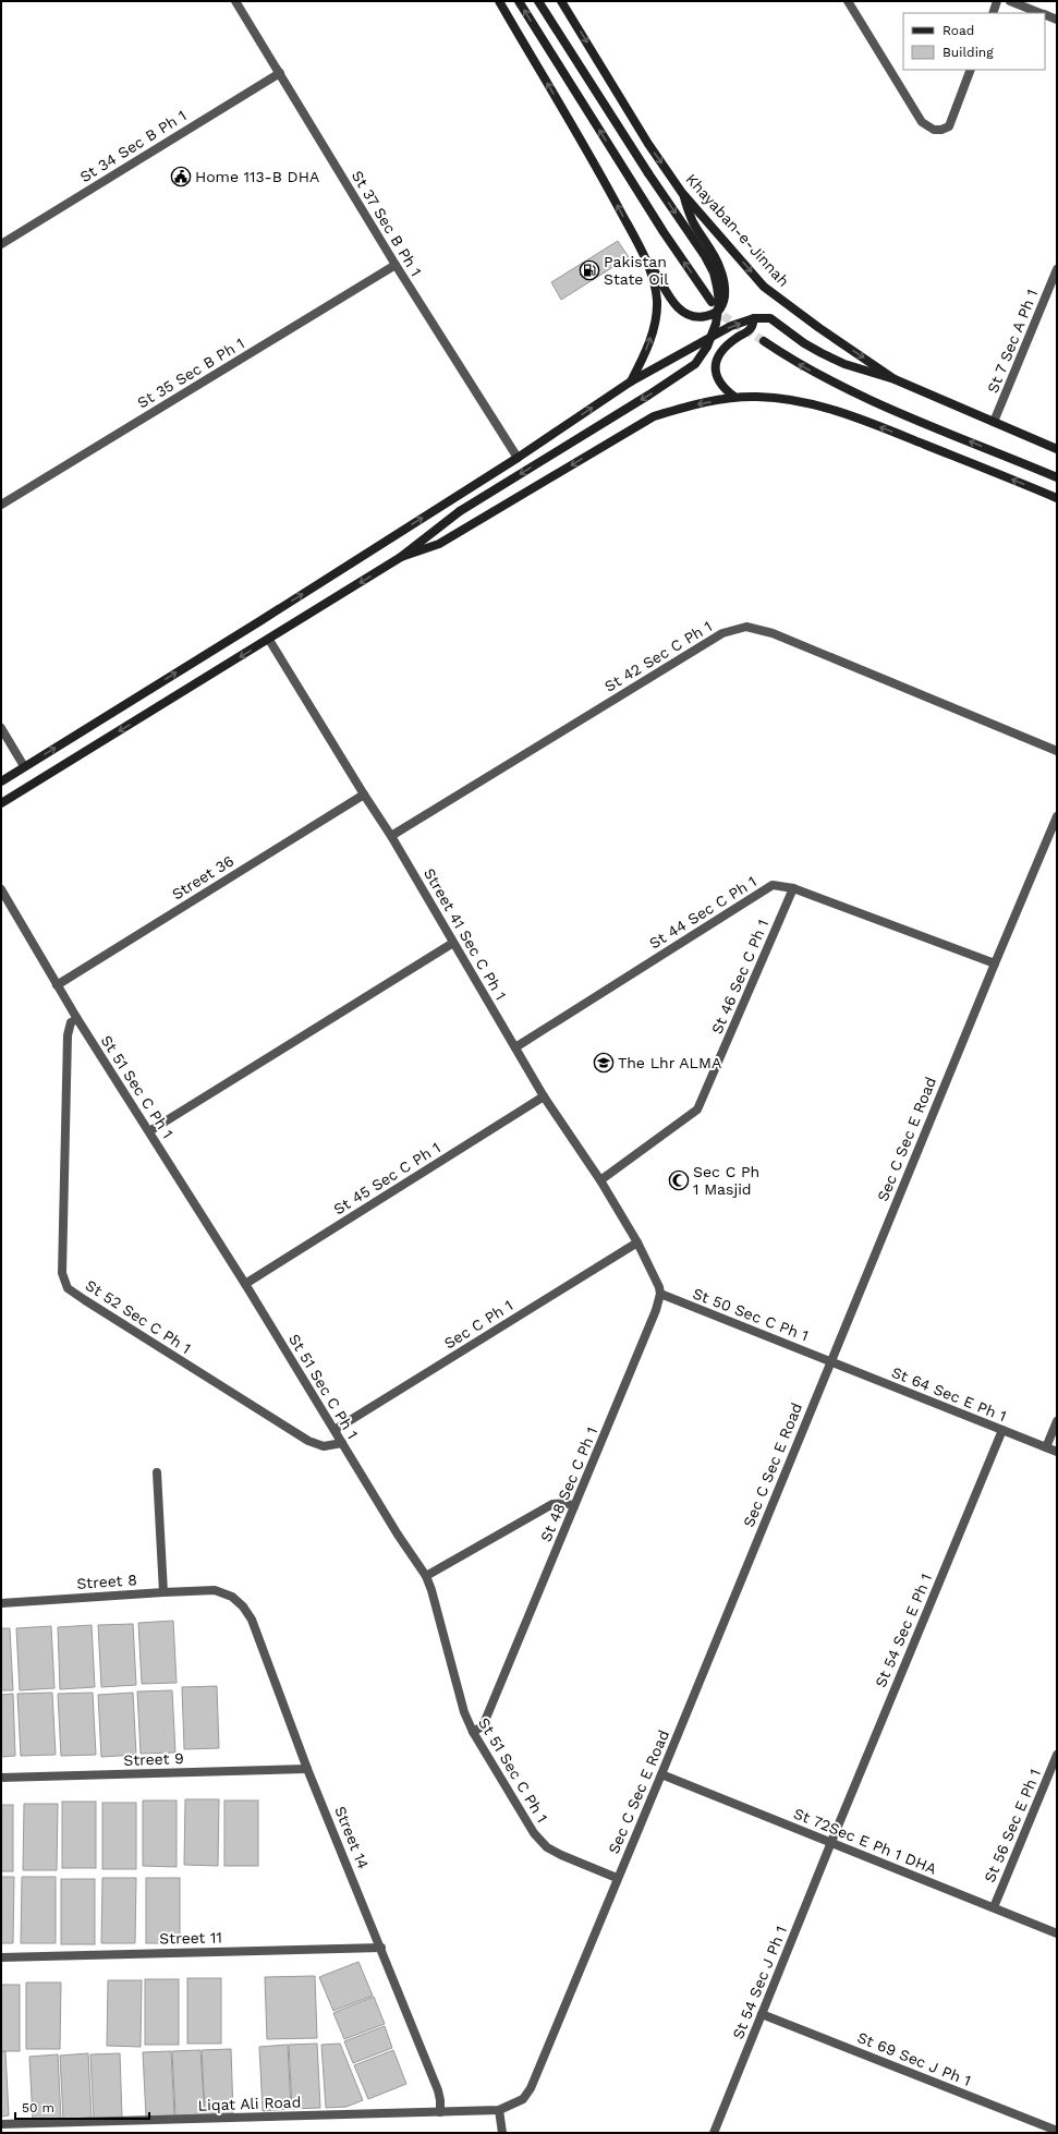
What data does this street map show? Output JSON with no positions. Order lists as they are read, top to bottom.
{
  "streets": {
    "main road": ["Khayaban-e-Jinnah"],
    "street": [
      "St 34 Sec B Ph 1",
      "St 37 Sec B Ph 1",
      "St 7 Sec A Ph 1",
      "St 35 Sec B Ph 1",
      "St 42 Sec C Ph 1",
      "Street 36",
      "St 44 Sec C Ph 1",
      "Street 41 Sec C Ph 1",
      "St 46 Sec C Ph 1",
      "St 51 Sec C Ph 1",
      "Sec C Sec E Road",
      "St 45 Sec C Ph 1",
      "St 50 Sec C Ph 1",
      "St 52 Sec C Ph 1",
      "Sec C Ph 1",
      "St 64 Sec E Ph 1",
      "St 48 Sec C Ph 1",
      "Street 8",
      "St 54 Sec E Ph 1",
      "Street 9",
      "St 56 Sec E Ph 1",
      "Street 14",
      "St 72Sec E Ph 1 DHA",
      "Street 11",
      "St 54 Sec J Ph 1",
      "St 69 Sec J Ph 1",
      "Liqat Ali Road"
    ]
  },
  "crossings": [
    ["St 34 Sec B Ph 1", "St 37 Sec B Ph 1"],
    ["St 37 Sec B Ph 1", "St 35 Sec B Ph 1"],
    ["Khayaban-e-Jinnah", "St 7 Sec A Ph 1"],
    ["St 42 Sec C Ph 1", "Street 41 Sec C Ph 1"],
    ["Street 36", "Street 41 Sec C Ph 1"],
    ["Street 36", "St 51 Sec C Ph 1"],
    ["St 44 Sec C Ph 1", "Street 41 Sec C Ph 1"],
    ["St 44 Sec C Ph 1", "St 46 Sec C Ph 1"],
    ["St 44 Sec C Ph 1", "Sec C Sec E Road"],
    ["Street 41 Sec C Ph 1", "St 46 Sec C Ph 1"],
    ["Street 41 Sec C Ph 1", "St 45 Sec C Ph 1"],
    ["Street 41 Sec C Ph 1", "Sec C Ph 1"],
    ["St 51 Sec C Ph 1", "Sec C Sec E Road"],
    ["St 51 Sec C Ph 1", "St 45 Sec C Ph 1"],
    ["St 51 Sec C Ph 1", "St 52 Sec C Ph 1"],
    ["St 51 Sec C Ph 1", "Sec C Ph 1"],
    ["St 51 Sec C Ph 1", "St 48 Sec C Ph 1"],
    ["Sec C Sec E Road", "St 50 Sec C Ph 1"],
    ["Sec C Sec E Road", "St 64 Sec E Ph 1"],
    ["Sec C Sec E Road", "St 72Sec E Ph 1 DHA"],
    ["Sec C Sec E Road", "Liqat Ali Road"],
    ["St 50 Sec C Ph 1", "St 64 Sec E Ph 1"],
    ["St 50 Sec C Ph 1", "St 48 Sec C Ph 1"],
    ["St 64 Sec E Ph 1", "St 54 Sec E Ph 1"],
    ["Street 8", "Street 14"],
    ["St 54 Sec E Ph 1", "St 72Sec E Ph 1 DHA"],
    ["St 54 Sec E Ph 1", "St 54 Sec J Ph 1"],
    ["Street 9", "Street 14"],
    ["St 56 Sec E Ph 1", "St 72Sec E Ph 1 DHA"],
    ["Street 14", "Street 11"],
    ["Street 14", "Liqat Ali Road"],
    ["St 72Sec E Ph 1 DHA", "St 54 Sec J Ph 1"],
    ["St 54 Sec J Ph 1", "St 69 Sec J Ph 1"]
  ],
  "places": {
    "public building": ["Home 113-B DHA"],
    "fuel station": ["Pakistan State Oil"],
    "school or university": ["The Lhr ALMA"],
    "mosque": ["Sec C Ph 1 Masjid"]
  },
  "legend": ["Road", "Building"],
  "scale_bar": "50 m"
}
